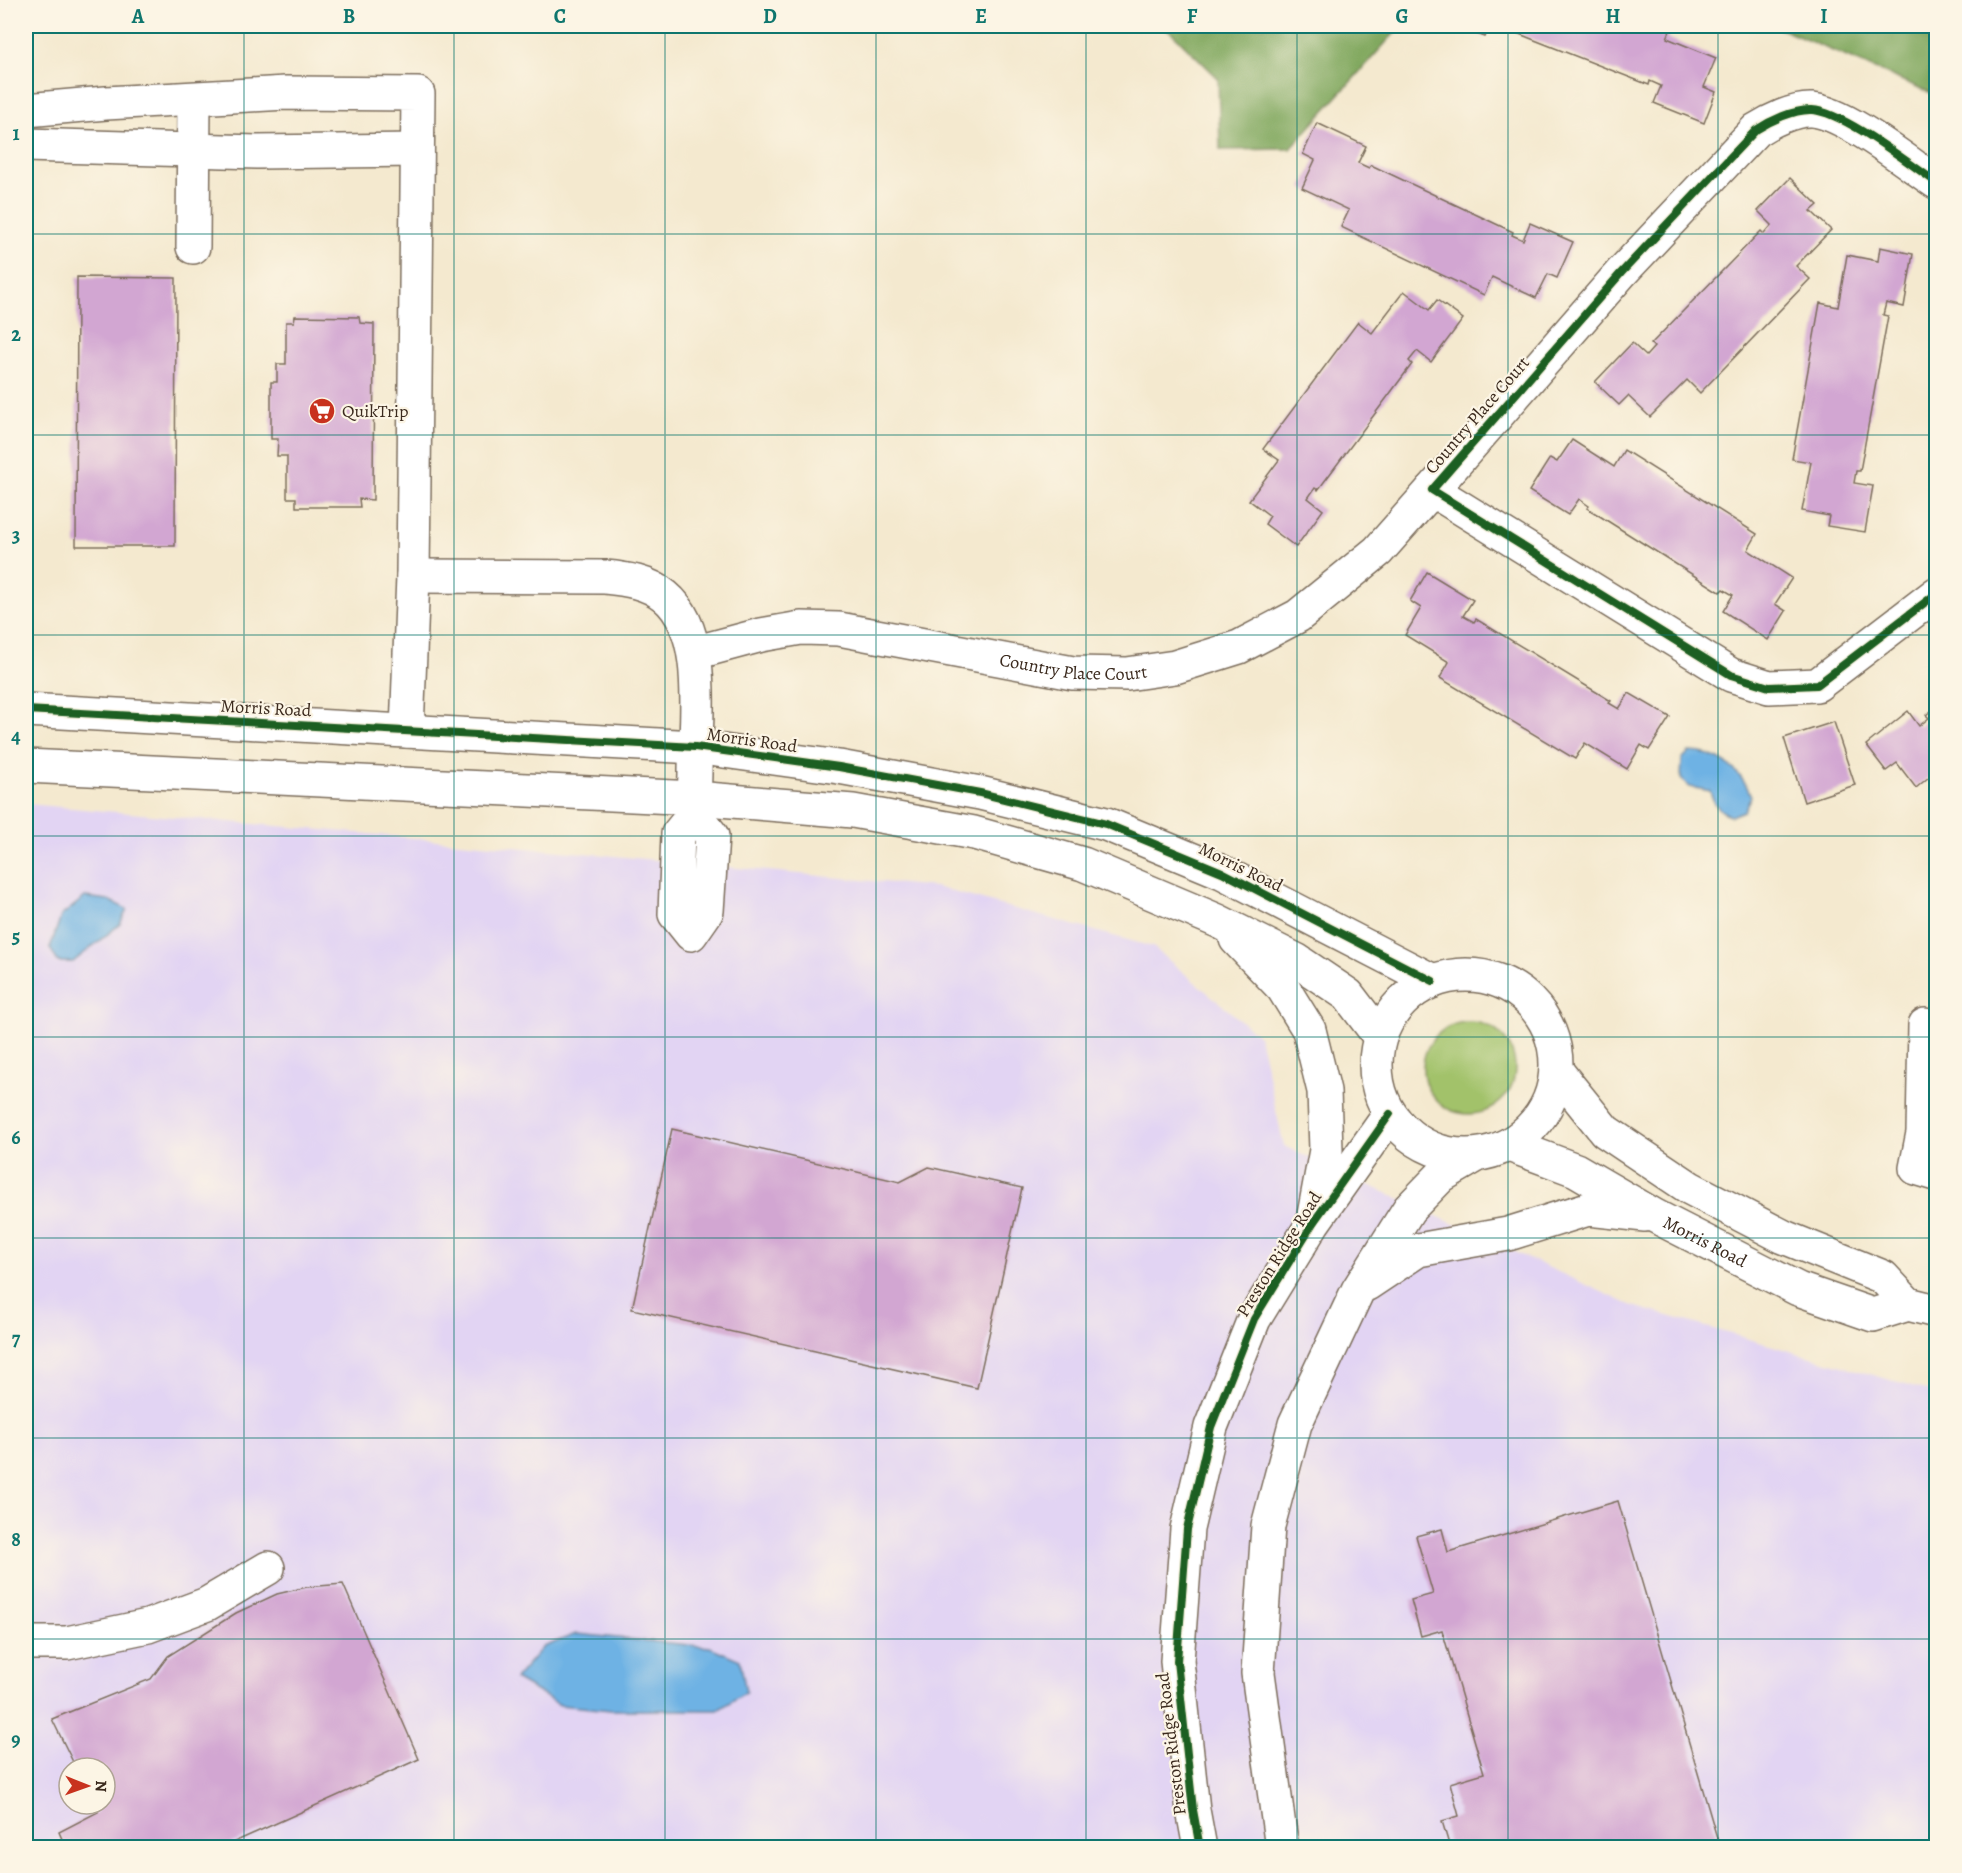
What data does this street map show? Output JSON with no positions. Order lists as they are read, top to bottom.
{
  "streets": {
    "street": ["Country Place Court", "Morris Road", "Preston Ridge Road"]
  },
  "crossings": [
    ["Morris Road", "Preston Ridge Road"]
  ],
  "places": {
    "supermarket": ["QuikTrip"]
  },
  "north": "right",
  "grid": {
    "columns": [
      "A",
      "B",
      "C",
      "D",
      "E",
      "F",
      "G",
      "H",
      "I"
    ],
    "rows": [
      "1",
      "2",
      "3",
      "4",
      "5",
      "6",
      "7",
      "8",
      "9"
    ]
  }
}
